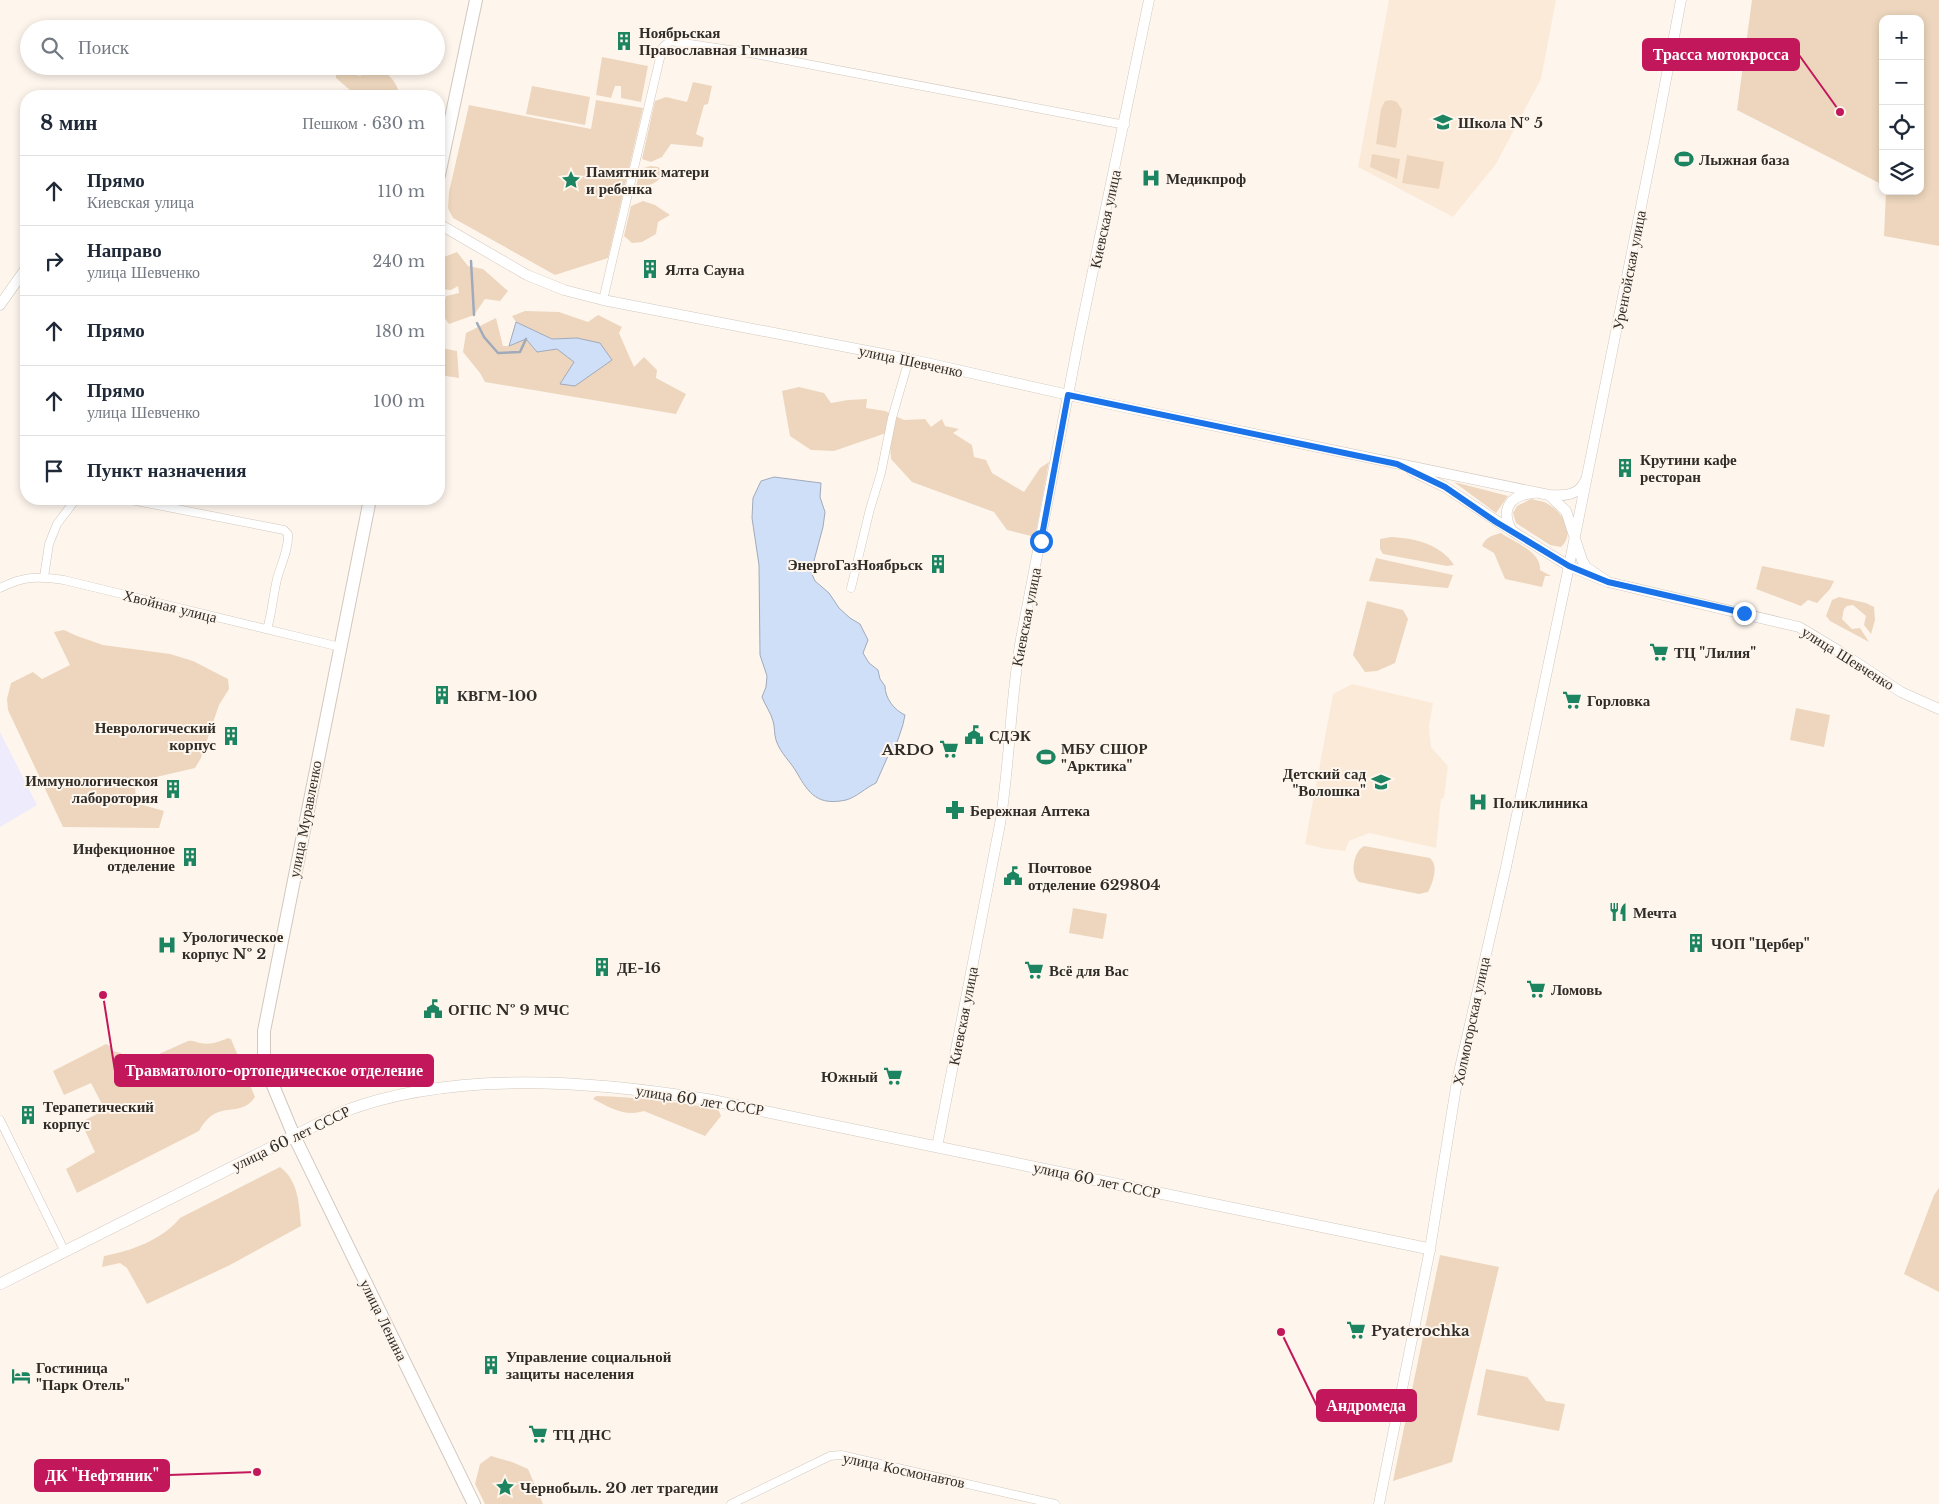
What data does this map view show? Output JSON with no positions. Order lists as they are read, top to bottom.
{
  "streets": {
    "main road": ["улица Муравленко", "улица 60 лет СССР", "улица Ленина"],
    "street": [
      "Киевская улица",
      "Уренгойская улица",
      "улица Шевченко",
      "Хвойная улица",
      "Холмогорская улица",
      "улица Космонавтов"
    ]
  },
  "crossings": [
    ["Киевская улица", "улица Шевченко"],
    ["Киевская улица", "улица 60 лет СССР"],
    ["Уренгойская улица", "Холмогорская улица"],
    ["Хвойная улица", "улица Муравленко"],
    ["улица Муравленко", "улица 60 лет СССР"],
    ["улица Муравленко", "улица Ленина"],
    ["Холмогорская улица", "улица 60 лет СССР"],
    ["улица 60 лет СССР", "улица Ленина"]
  ],
  "places": {
    "building": [
      "Ноябрьская Православная Гимназия",
      "Ялта Сауна",
      "Крутини кафе ресторан",
      "ЭнергоГазНоябрьск",
      "КВГМ-100",
      "Неврологический корпус",
      "Иммунологическоя лаборотория",
      "Инфекционное отделение",
      "ЧОП \"Цербер\"",
      "ДЕ-16",
      "Терапетический корпус",
      "Управление социальной защиты населения"
    ],
    "other": [
      "Трасса мотокросса",
      "Травматолого-ортопедическое отделение",
      "Андромеда",
      "ДК \"Нефтяник\""
    ],
    "school or university": ["Школа № 5", "Детский сад \"Волошка\""],
    "sports": ["Лыжная база", "МБУ СШОР \"Арктика\""],
    "hospital": ["Медикпроф", "Поликлиника", "Урологическое корпус № 2"],
    "place": ["Памятник матери и ребенка", "Чернобыль. 20 лет трагедии"],
    "supermarket": [
      "ТЦ \"Лилия\"",
      "Горловка",
      "ARDO",
      "Всё для Вас",
      "Ломовь",
      "Южный",
      "Pyaterochka",
      "ТЦ ДНС"
    ],
    "public building": ["СДЭК", "Почтовое отделение 629804", "ОГПС № 9 МЧС"],
    "pharmacy": ["Бережная Аптека"],
    "restaurant": ["Мечта"],
    "hotel": ["Гостиница \"Парк Отель\""]
  },
  "page": {
    "map_buttons": ["+", "−"],
    "search": "Поиск",
    "heading": ["8 мин", "Пешком · 630 m"],
    "list": [
      ["Прямо", "Киевская улица", "110 m"],
      ["Направо", "улица Шевченко", "240 m"],
      ["Прямо", "180 m"],
      ["Прямо", "улица Шевченко", "100 m"],
      "Пункт назначения"
    ]
  }
}
